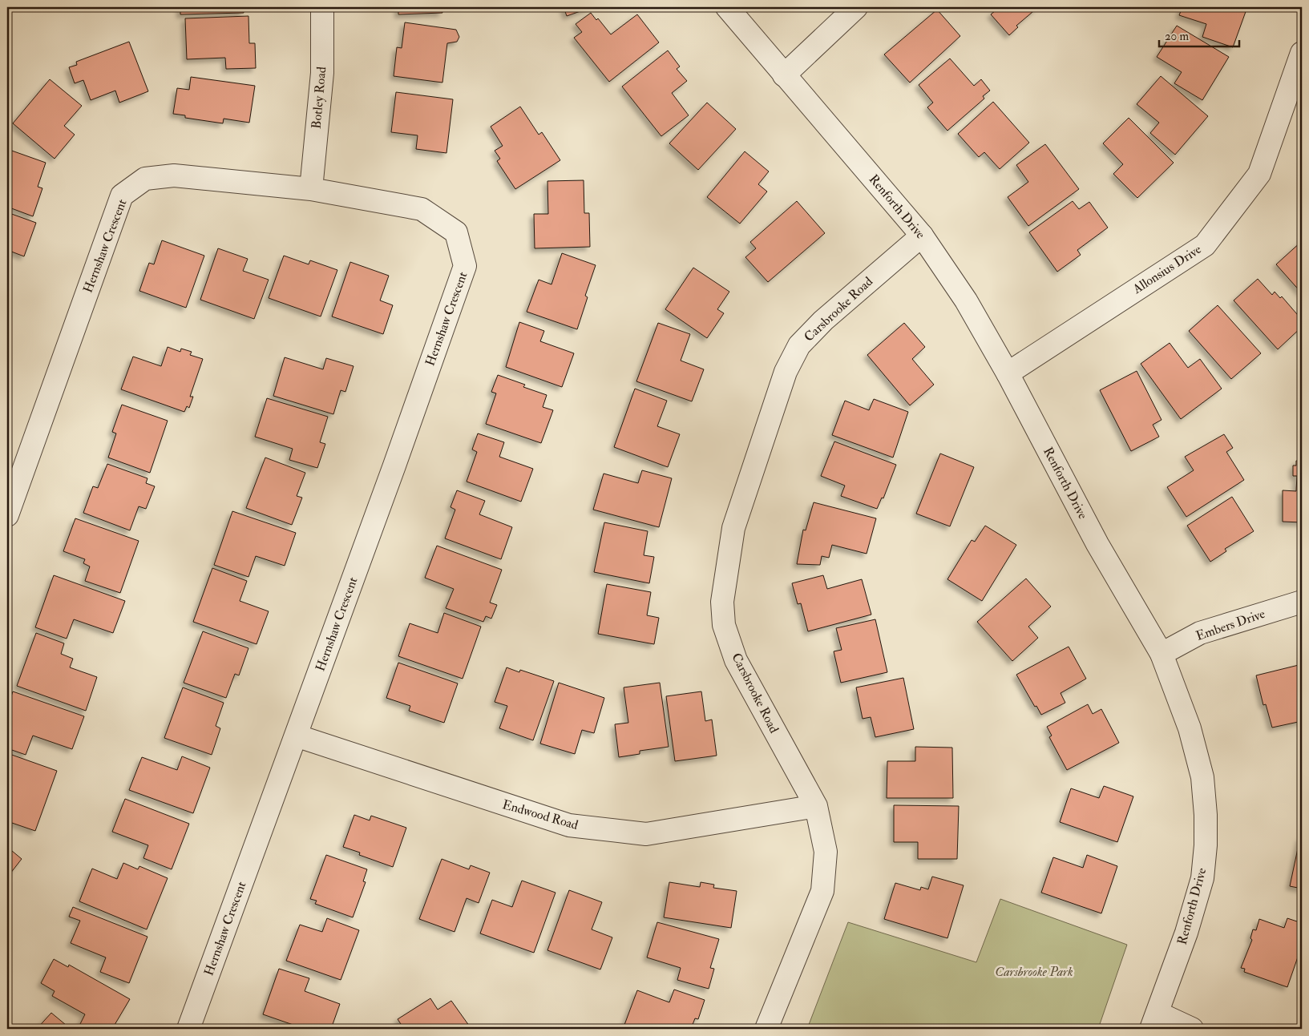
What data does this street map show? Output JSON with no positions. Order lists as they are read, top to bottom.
{
  "streets": {
    "street": [
      "Botley Road",
      "Renforth Drive",
      "Hernshaw Crescent",
      "Allonsius Drive",
      "Carsbrooke Road",
      "Embers Drive",
      "Endwood Road"
    ]
  },
  "crossings": [
    ["Botley Road", "Hernshaw Crescent"],
    ["Renforth Drive", "Allonsius Drive"],
    ["Renforth Drive", "Carsbrooke Road"],
    ["Renforth Drive", "Embers Drive"],
    ["Hernshaw Crescent", "Endwood Road"],
    ["Carsbrooke Road", "Endwood Road"]
  ],
  "parks": ["Carsbrooke Park"],
  "scale_bar": "20 m"
}
